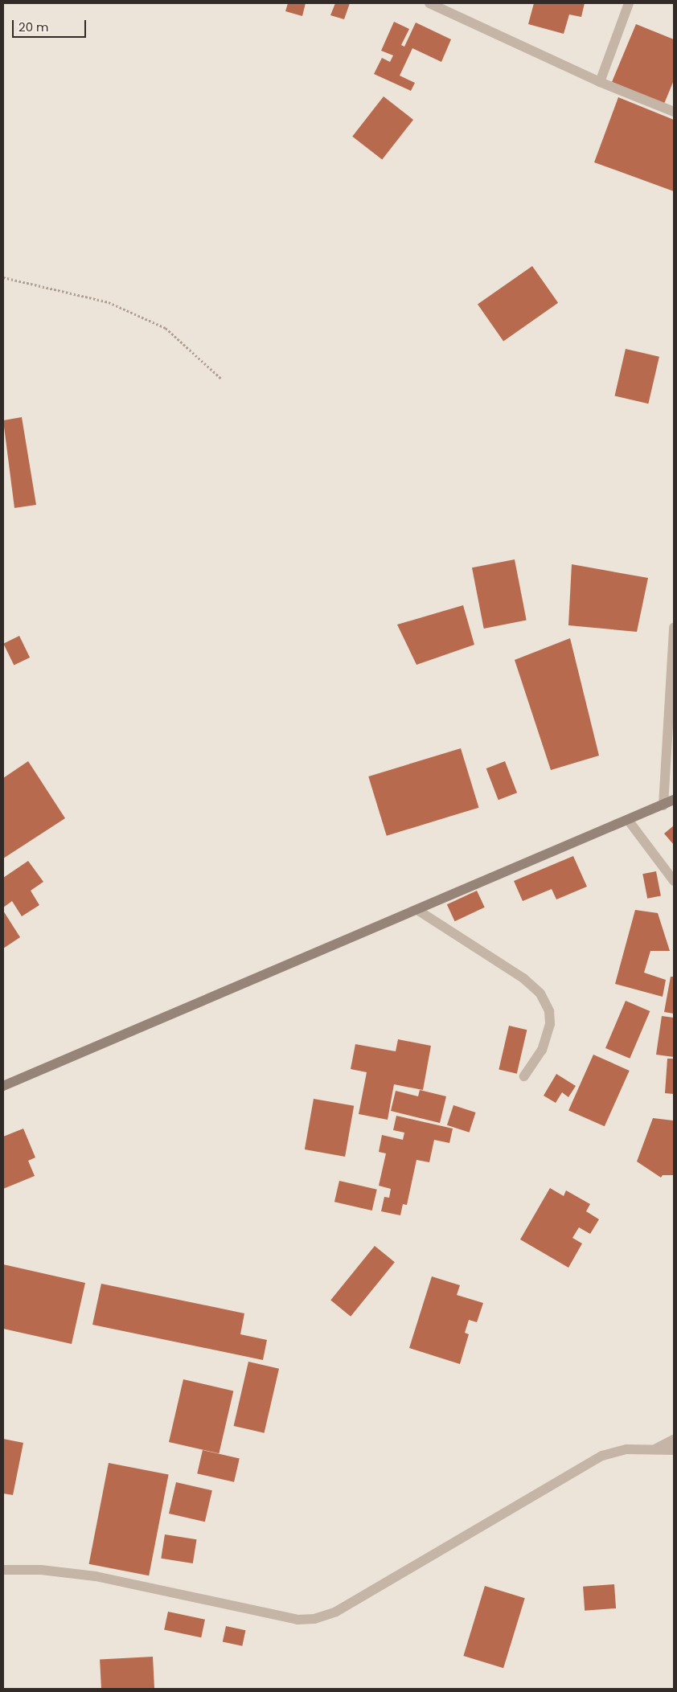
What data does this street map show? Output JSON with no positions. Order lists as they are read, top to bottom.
{
  "scale_bar": "20 m"
}
